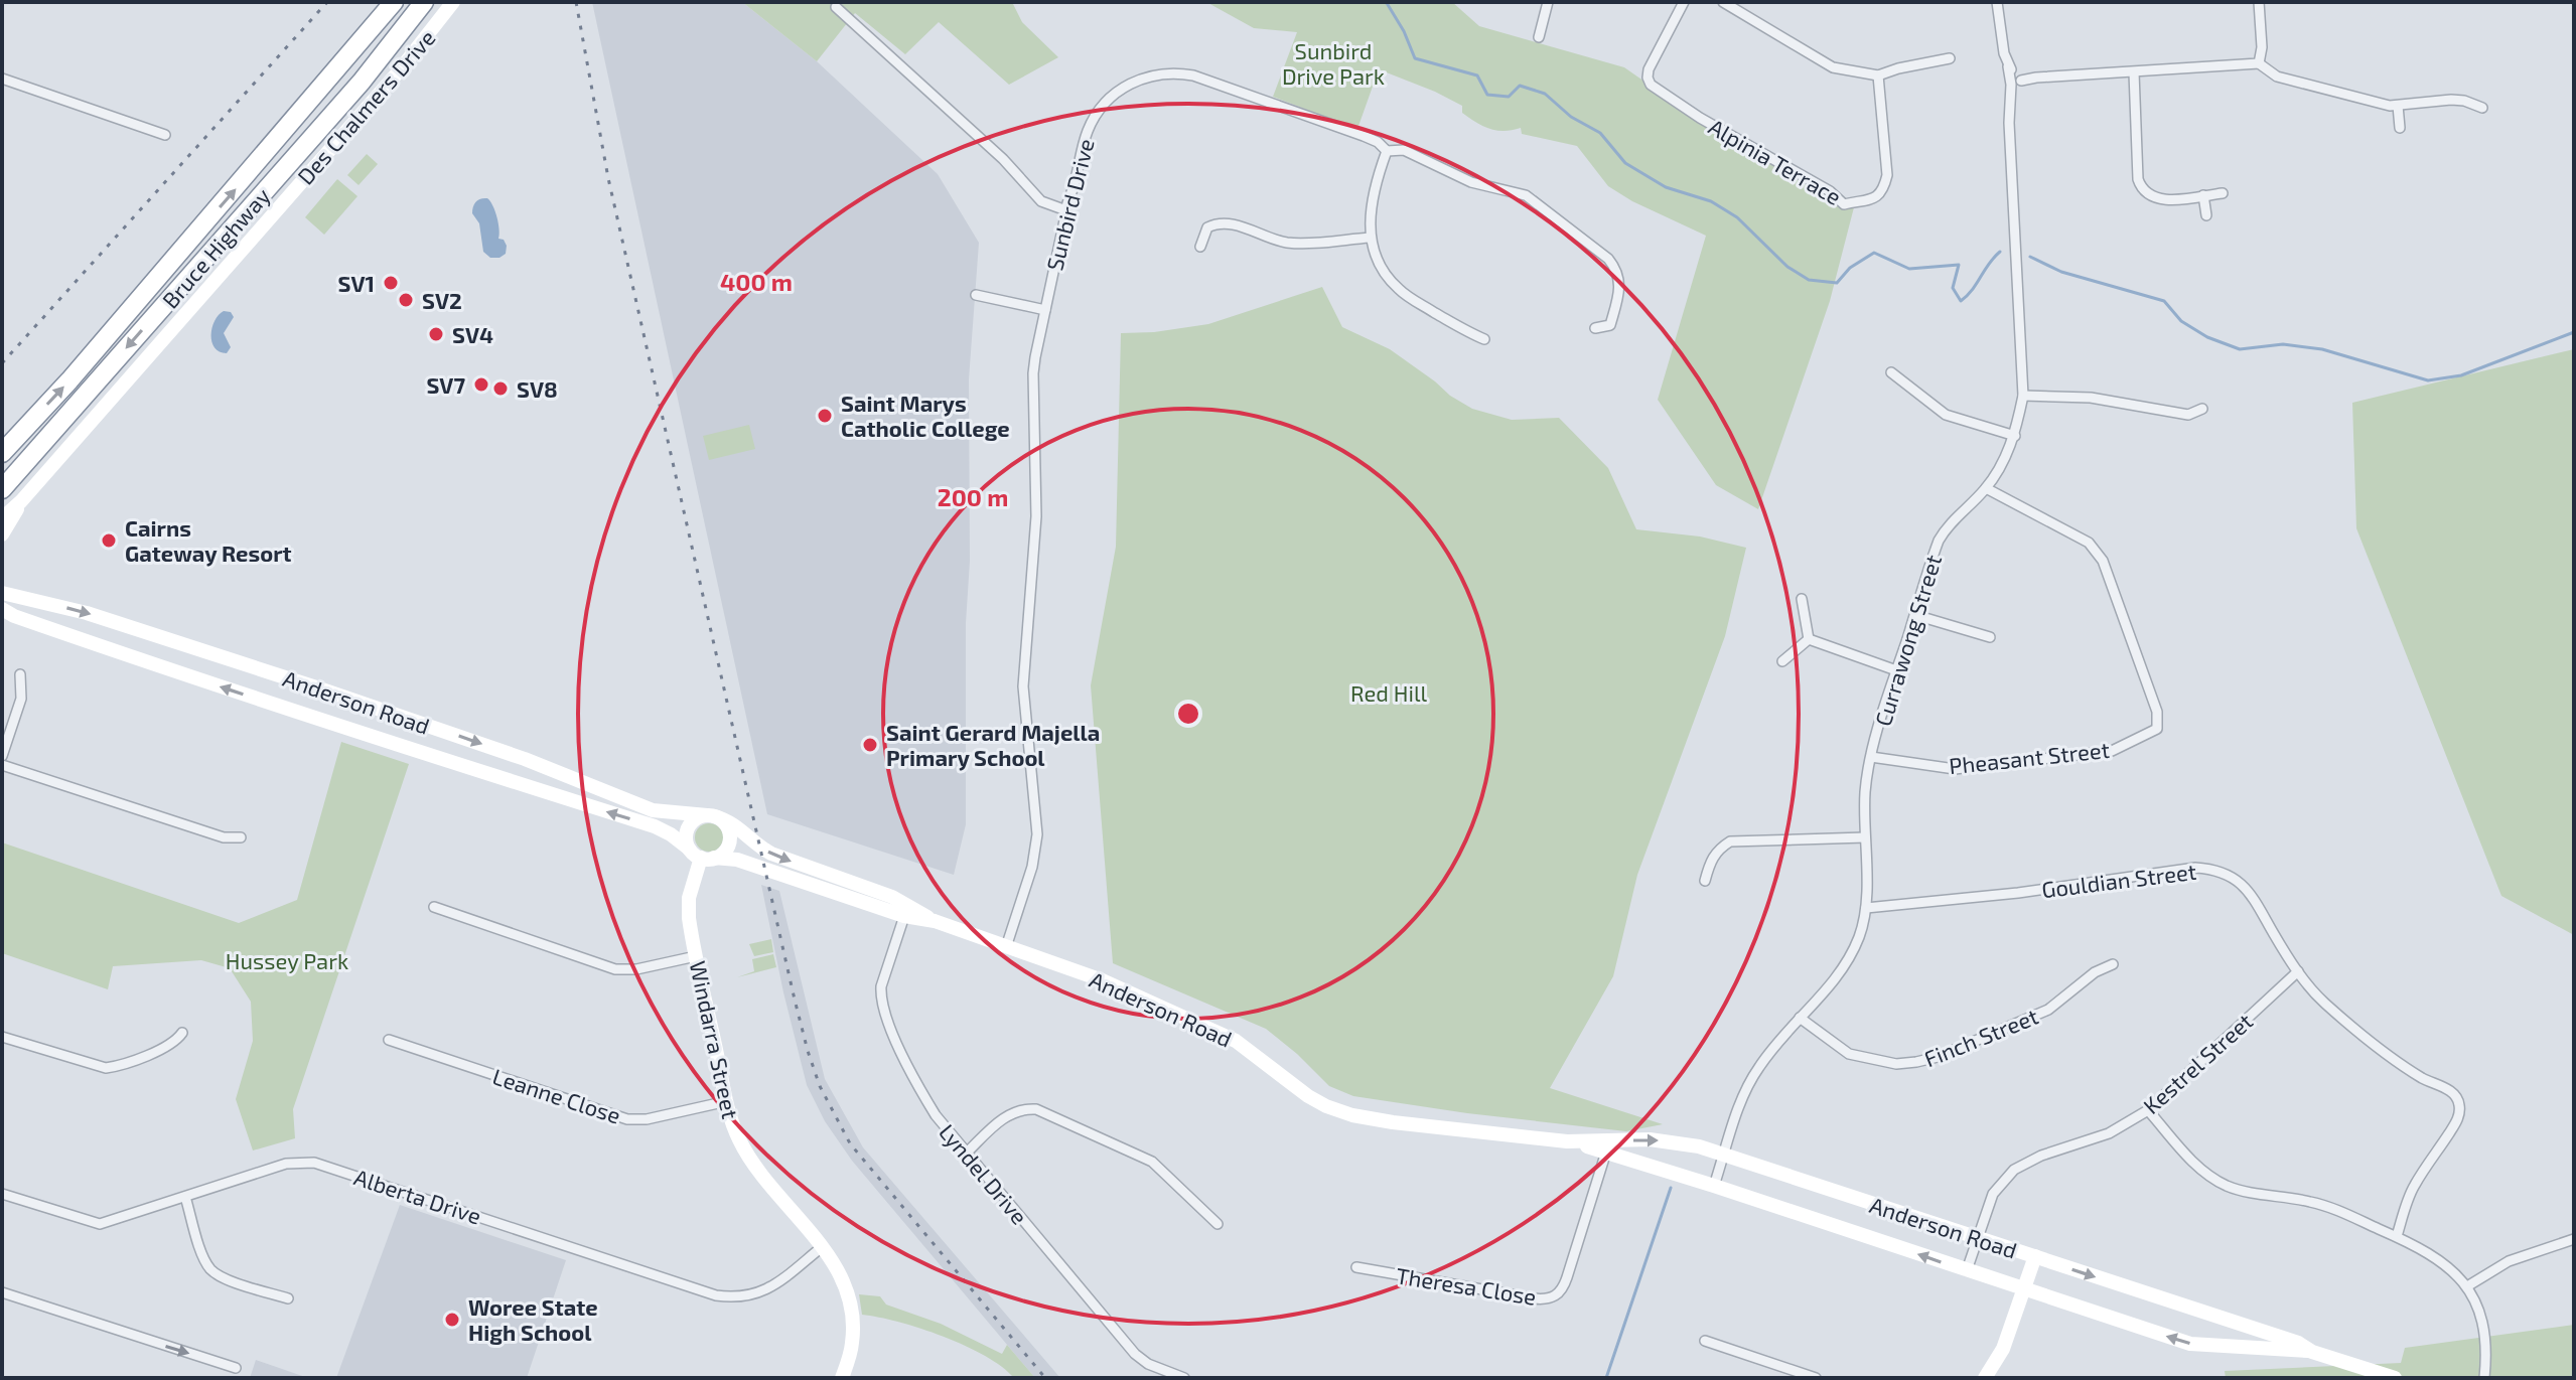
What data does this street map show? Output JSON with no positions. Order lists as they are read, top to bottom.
{
  "streets": {
    "highway": ["Bruce Highway"],
    "street": [
      "Des Chalmers Drive",
      "Alpinia Terrace",
      "Sunbird Drive",
      "Currawong Street",
      "Anderson Road",
      "Pheasant Street",
      "Gouldian Street",
      "Finch Street",
      "Windarra Street",
      "Kestrel Street",
      "Leanne Close",
      "Lyndel Drive",
      "Alberta Drive",
      "Theresa Close"
    ]
  },
  "crossings": [
    ["Sunbird Drive", "Anderson Road"],
    ["Currawong Street", "Anderson Road"],
    ["Currawong Street", "Pheasant Street"],
    ["Currawong Street", "Gouldian Street"],
    ["Currawong Street", "Finch Street"],
    ["Anderson Road", "Windarra Street"],
    ["Anderson Road", "Kestrel Street"],
    ["Anderson Road", "Lyndel Drive"],
    ["Anderson Road", "Theresa Close"],
    ["Gouldian Street", "Kestrel Street"],
    ["Windarra Street", "Leanne Close"],
    ["Windarra Street", "Alberta Drive"]
  ],
  "parks": ["Sunbird Drive Park", "Red Hill", "Hussey Park"],
  "places": [
    "SV1",
    "SV2",
    "SV4",
    "SV7",
    "SV8",
    "Saint Marys Catholic College",
    "Cairns Gateway Resort",
    "Saint Gerard Majella Primary School",
    "Woree State High School"
  ],
  "rings": ["400 m", "200 m"]
}
